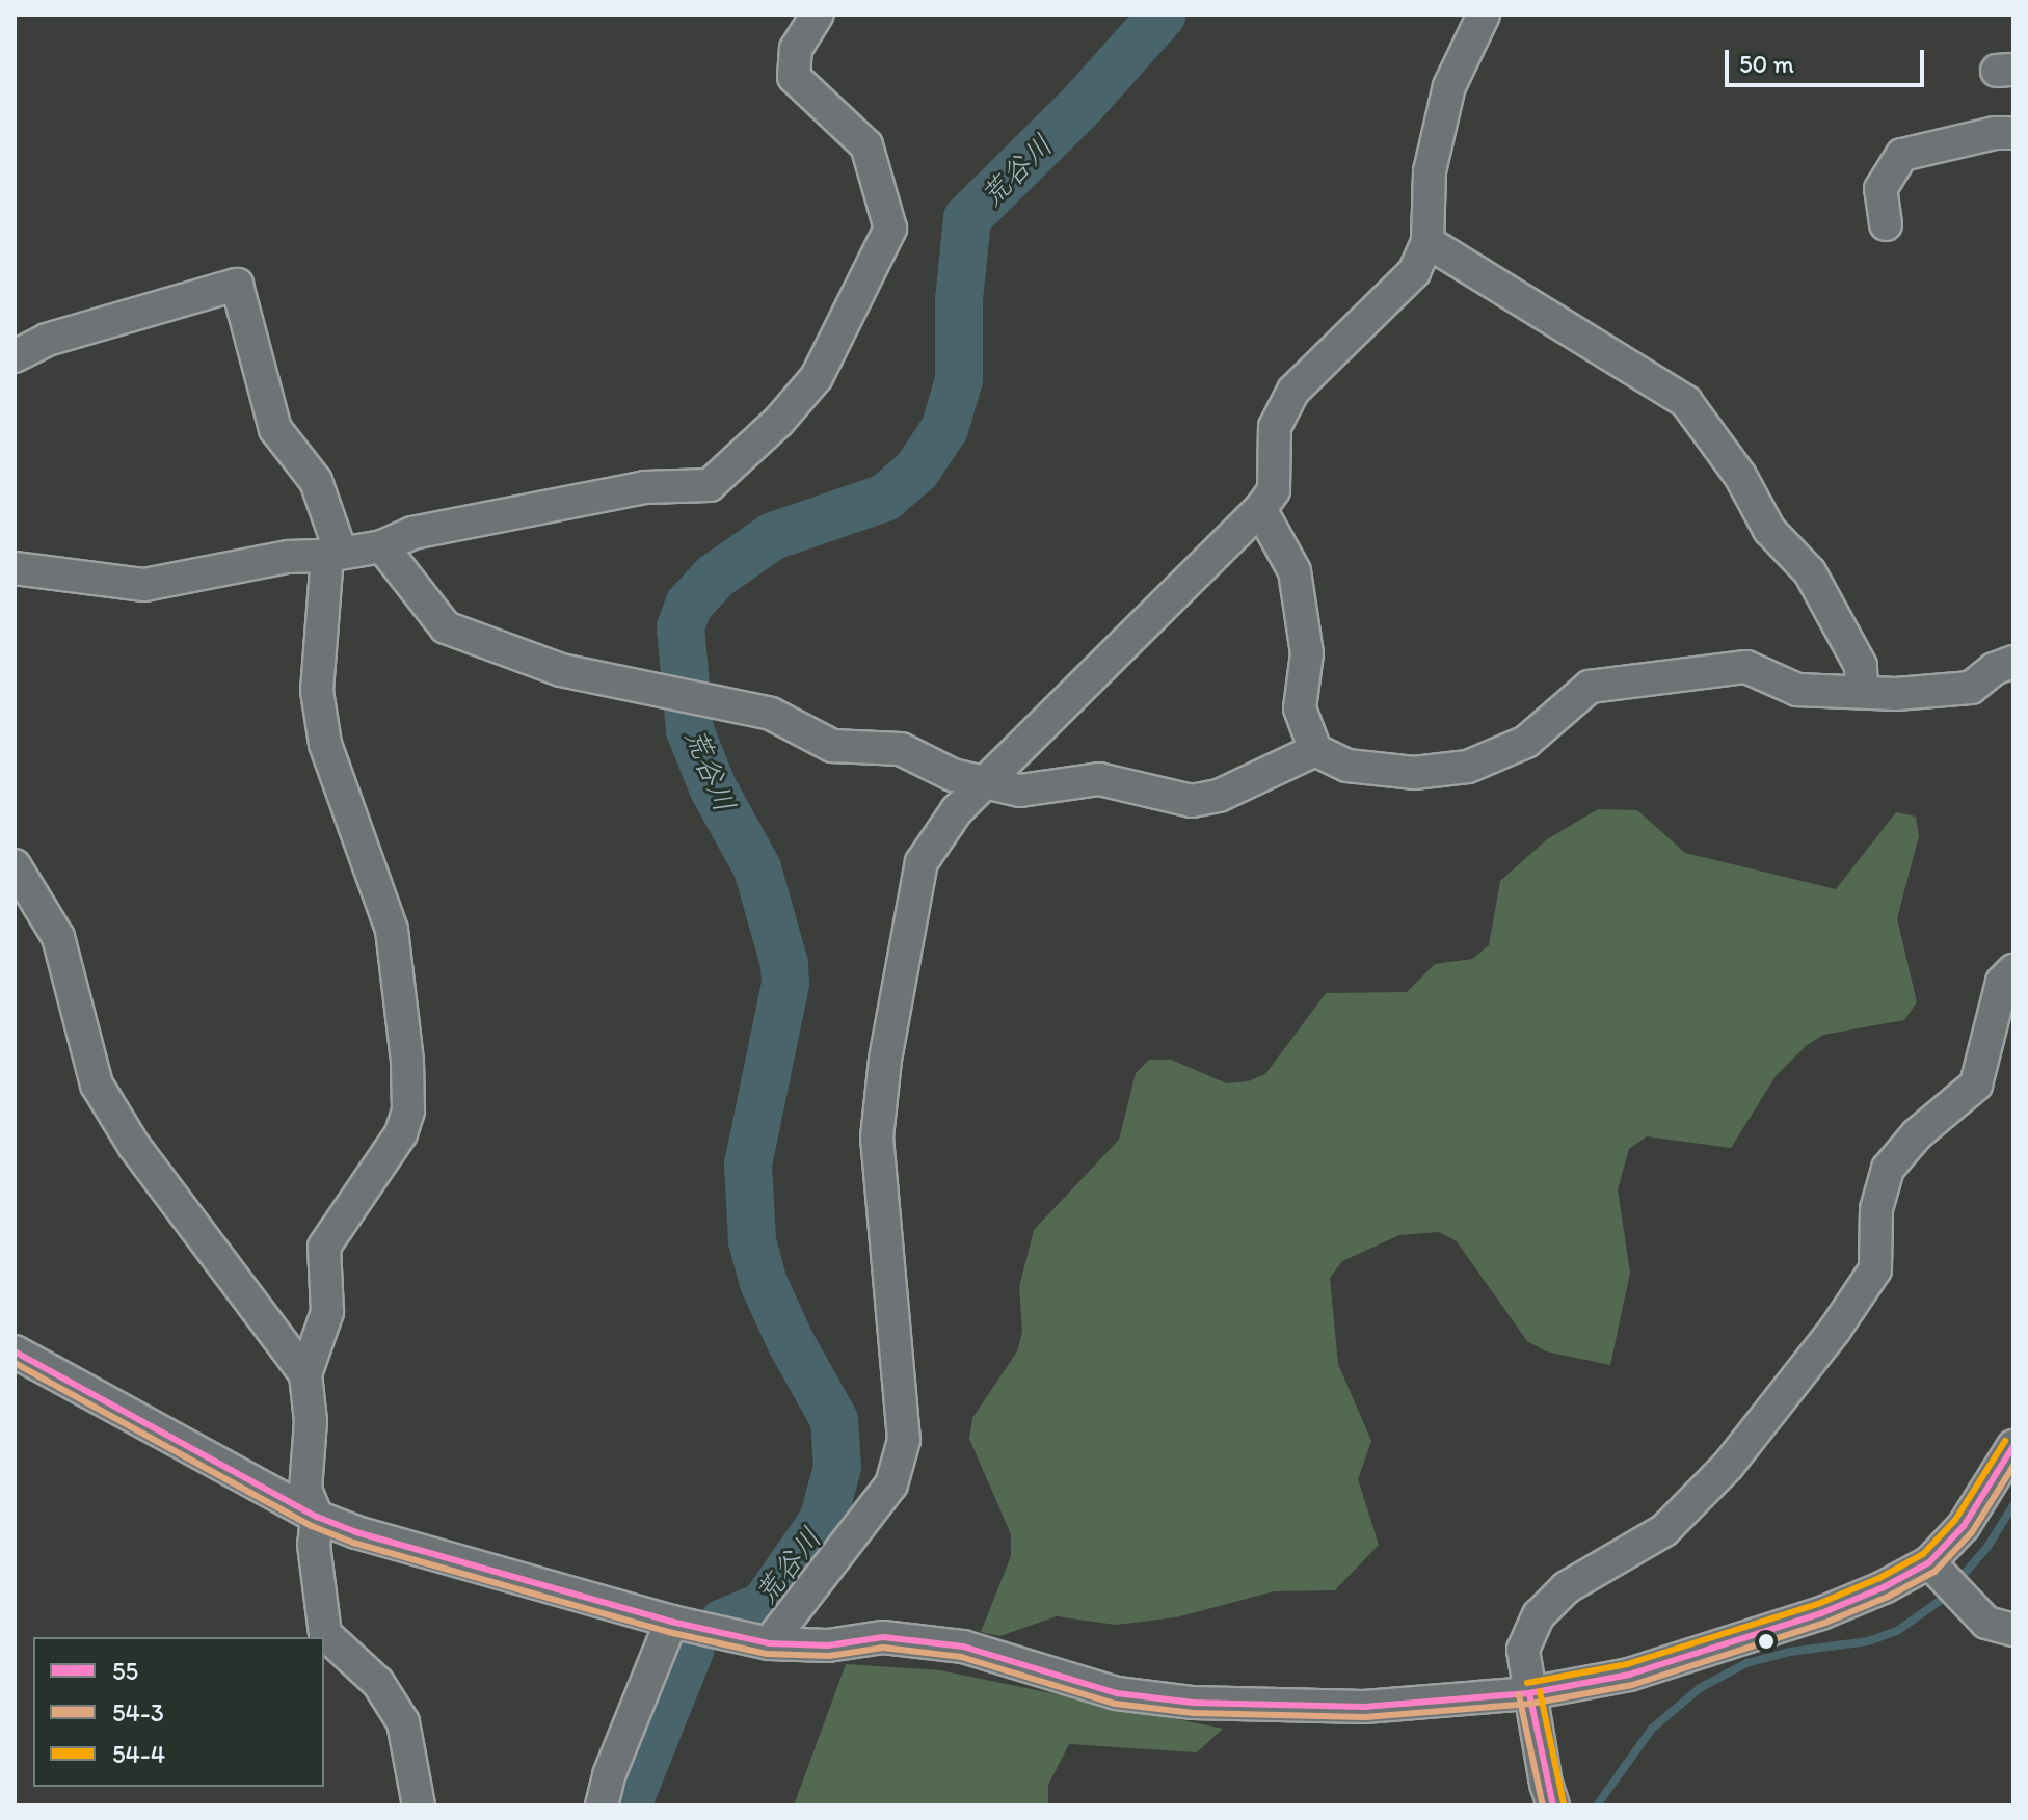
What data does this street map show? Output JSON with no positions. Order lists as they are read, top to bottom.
{
  "water": ["荒谷川"],
  "lines": ["transit line 55", "transit line 54-3", "transit line 54-4"],
  "legend": ["55", "54-3", "54-4"],
  "scale_bar": "50 m"
}
